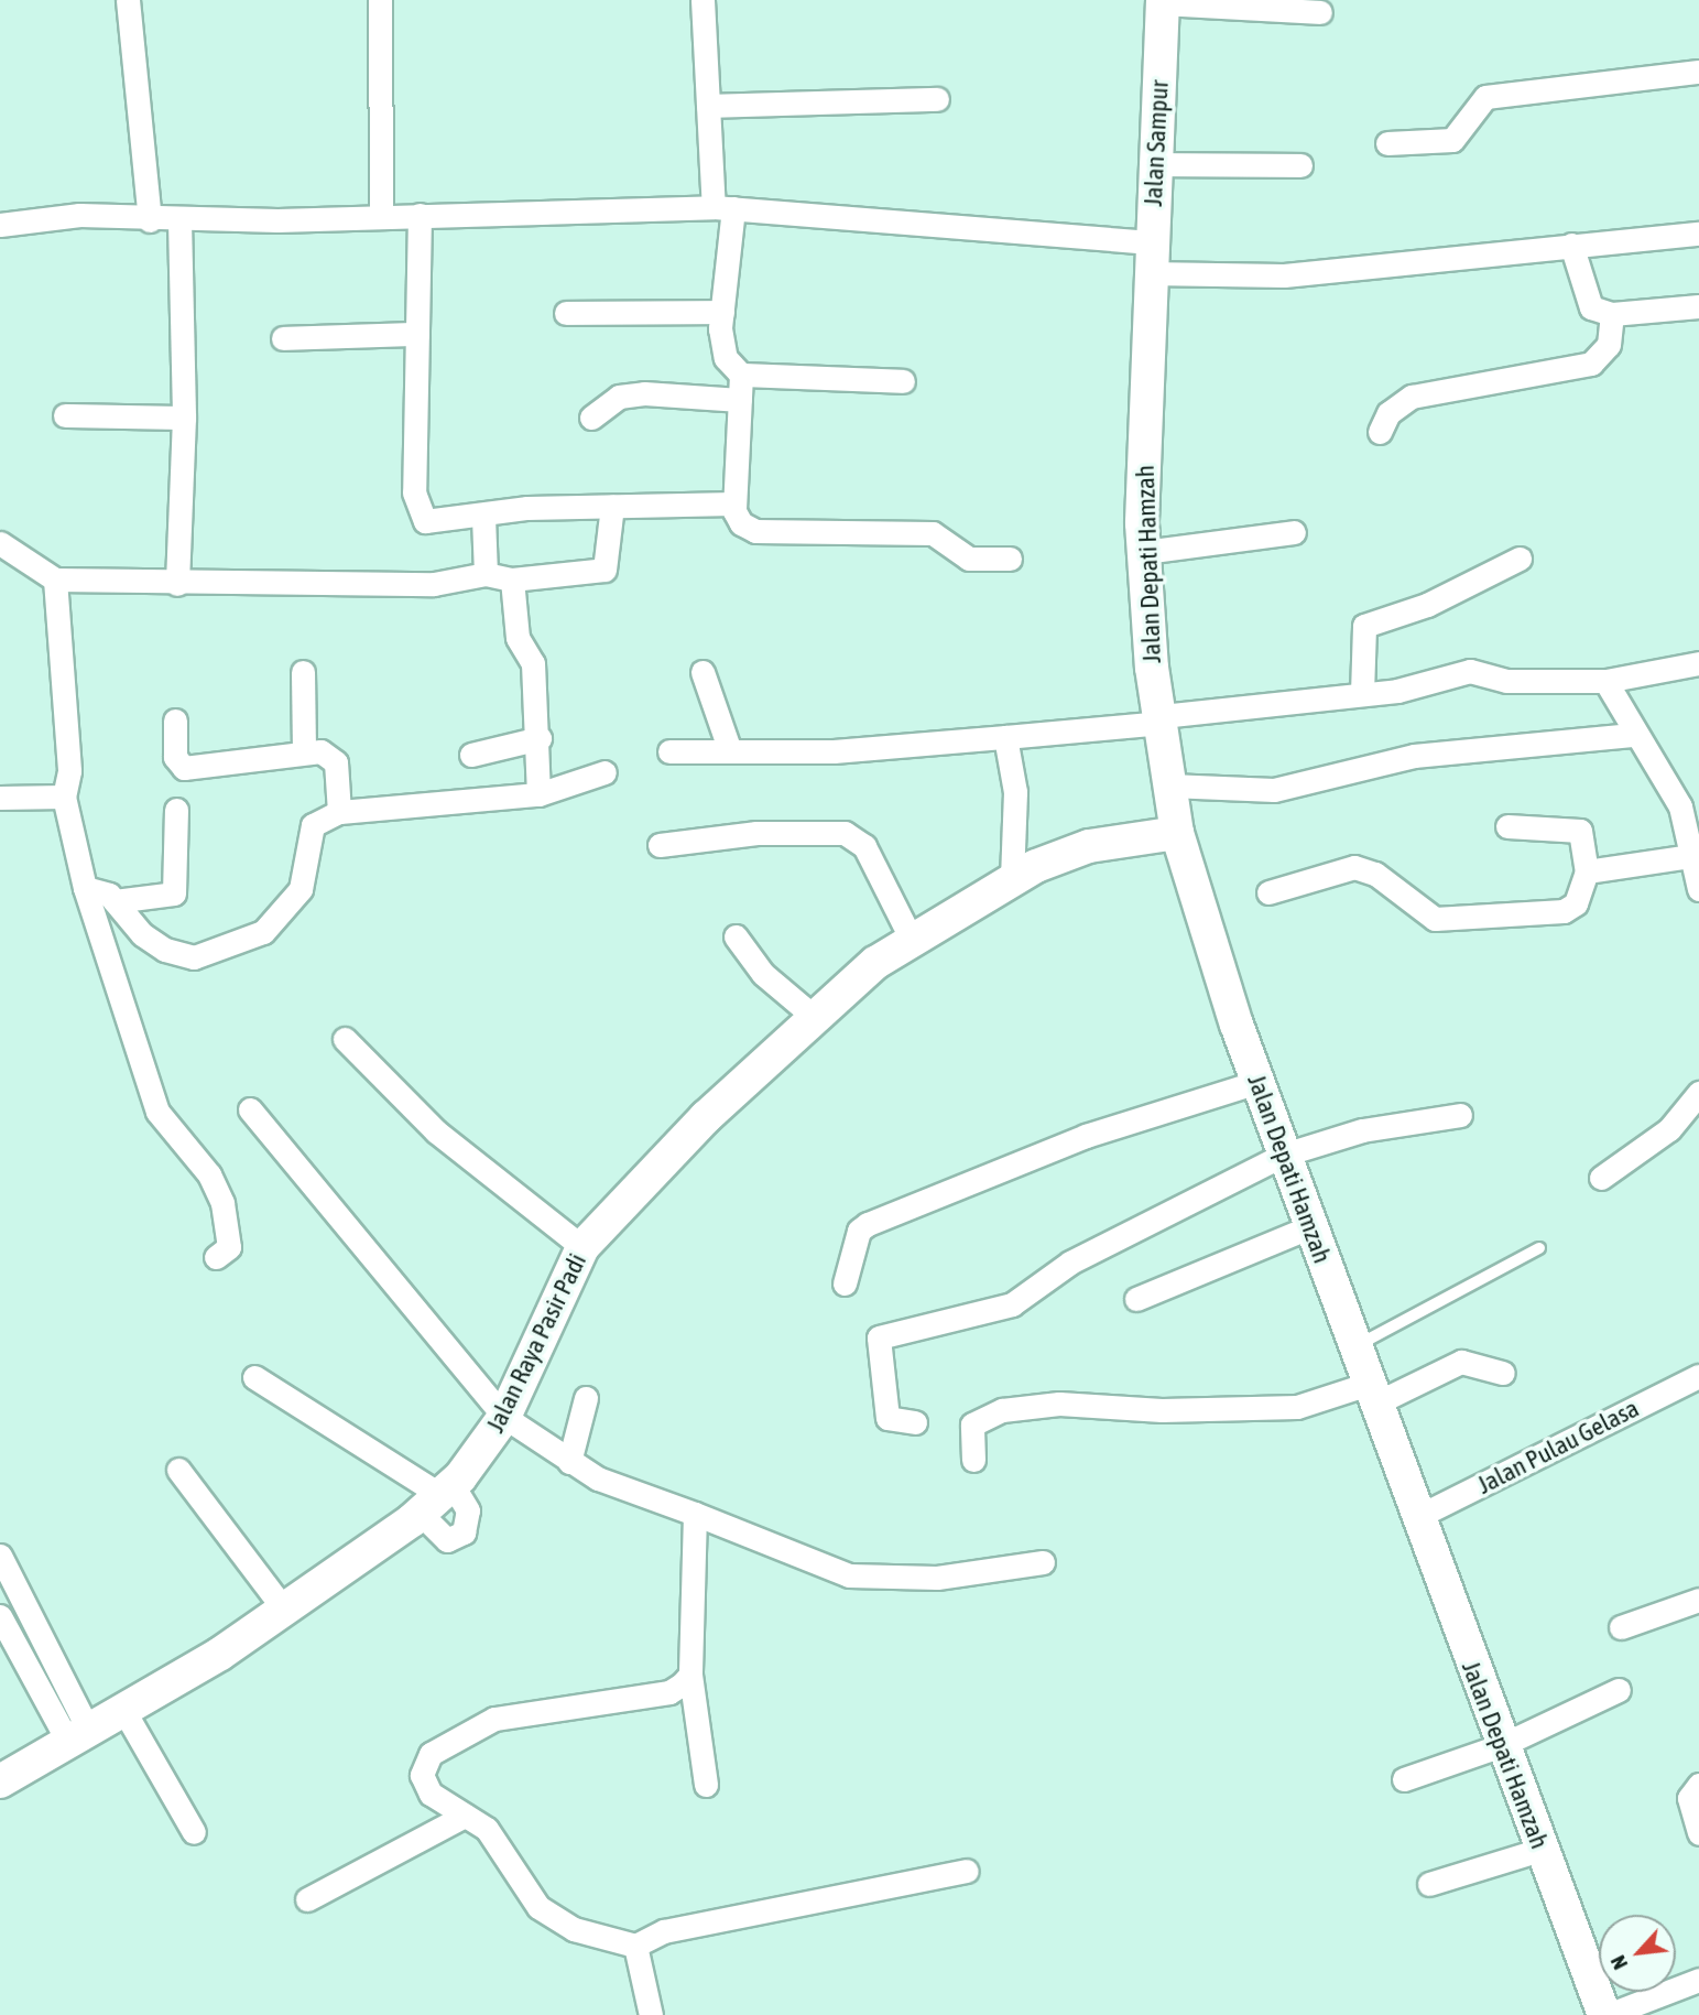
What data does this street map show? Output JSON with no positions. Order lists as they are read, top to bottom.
{
  "streets": {
    "main road": ["Jalan Sampur", "Jalan Depati Hamzah", "Jalan Raya Pasir Padi"],
    "street": ["Jalan Pulau Gelasa"]
  },
  "crossings": [
    ["Jalan Sampur", "Jalan Depati Hamzah"],
    ["Jalan Depati Hamzah", "Jalan Raya Pasir Padi"],
    ["Jalan Depati Hamzah", "Jalan Pulau Gelasa"]
  ],
  "north": "bottom left"
}
